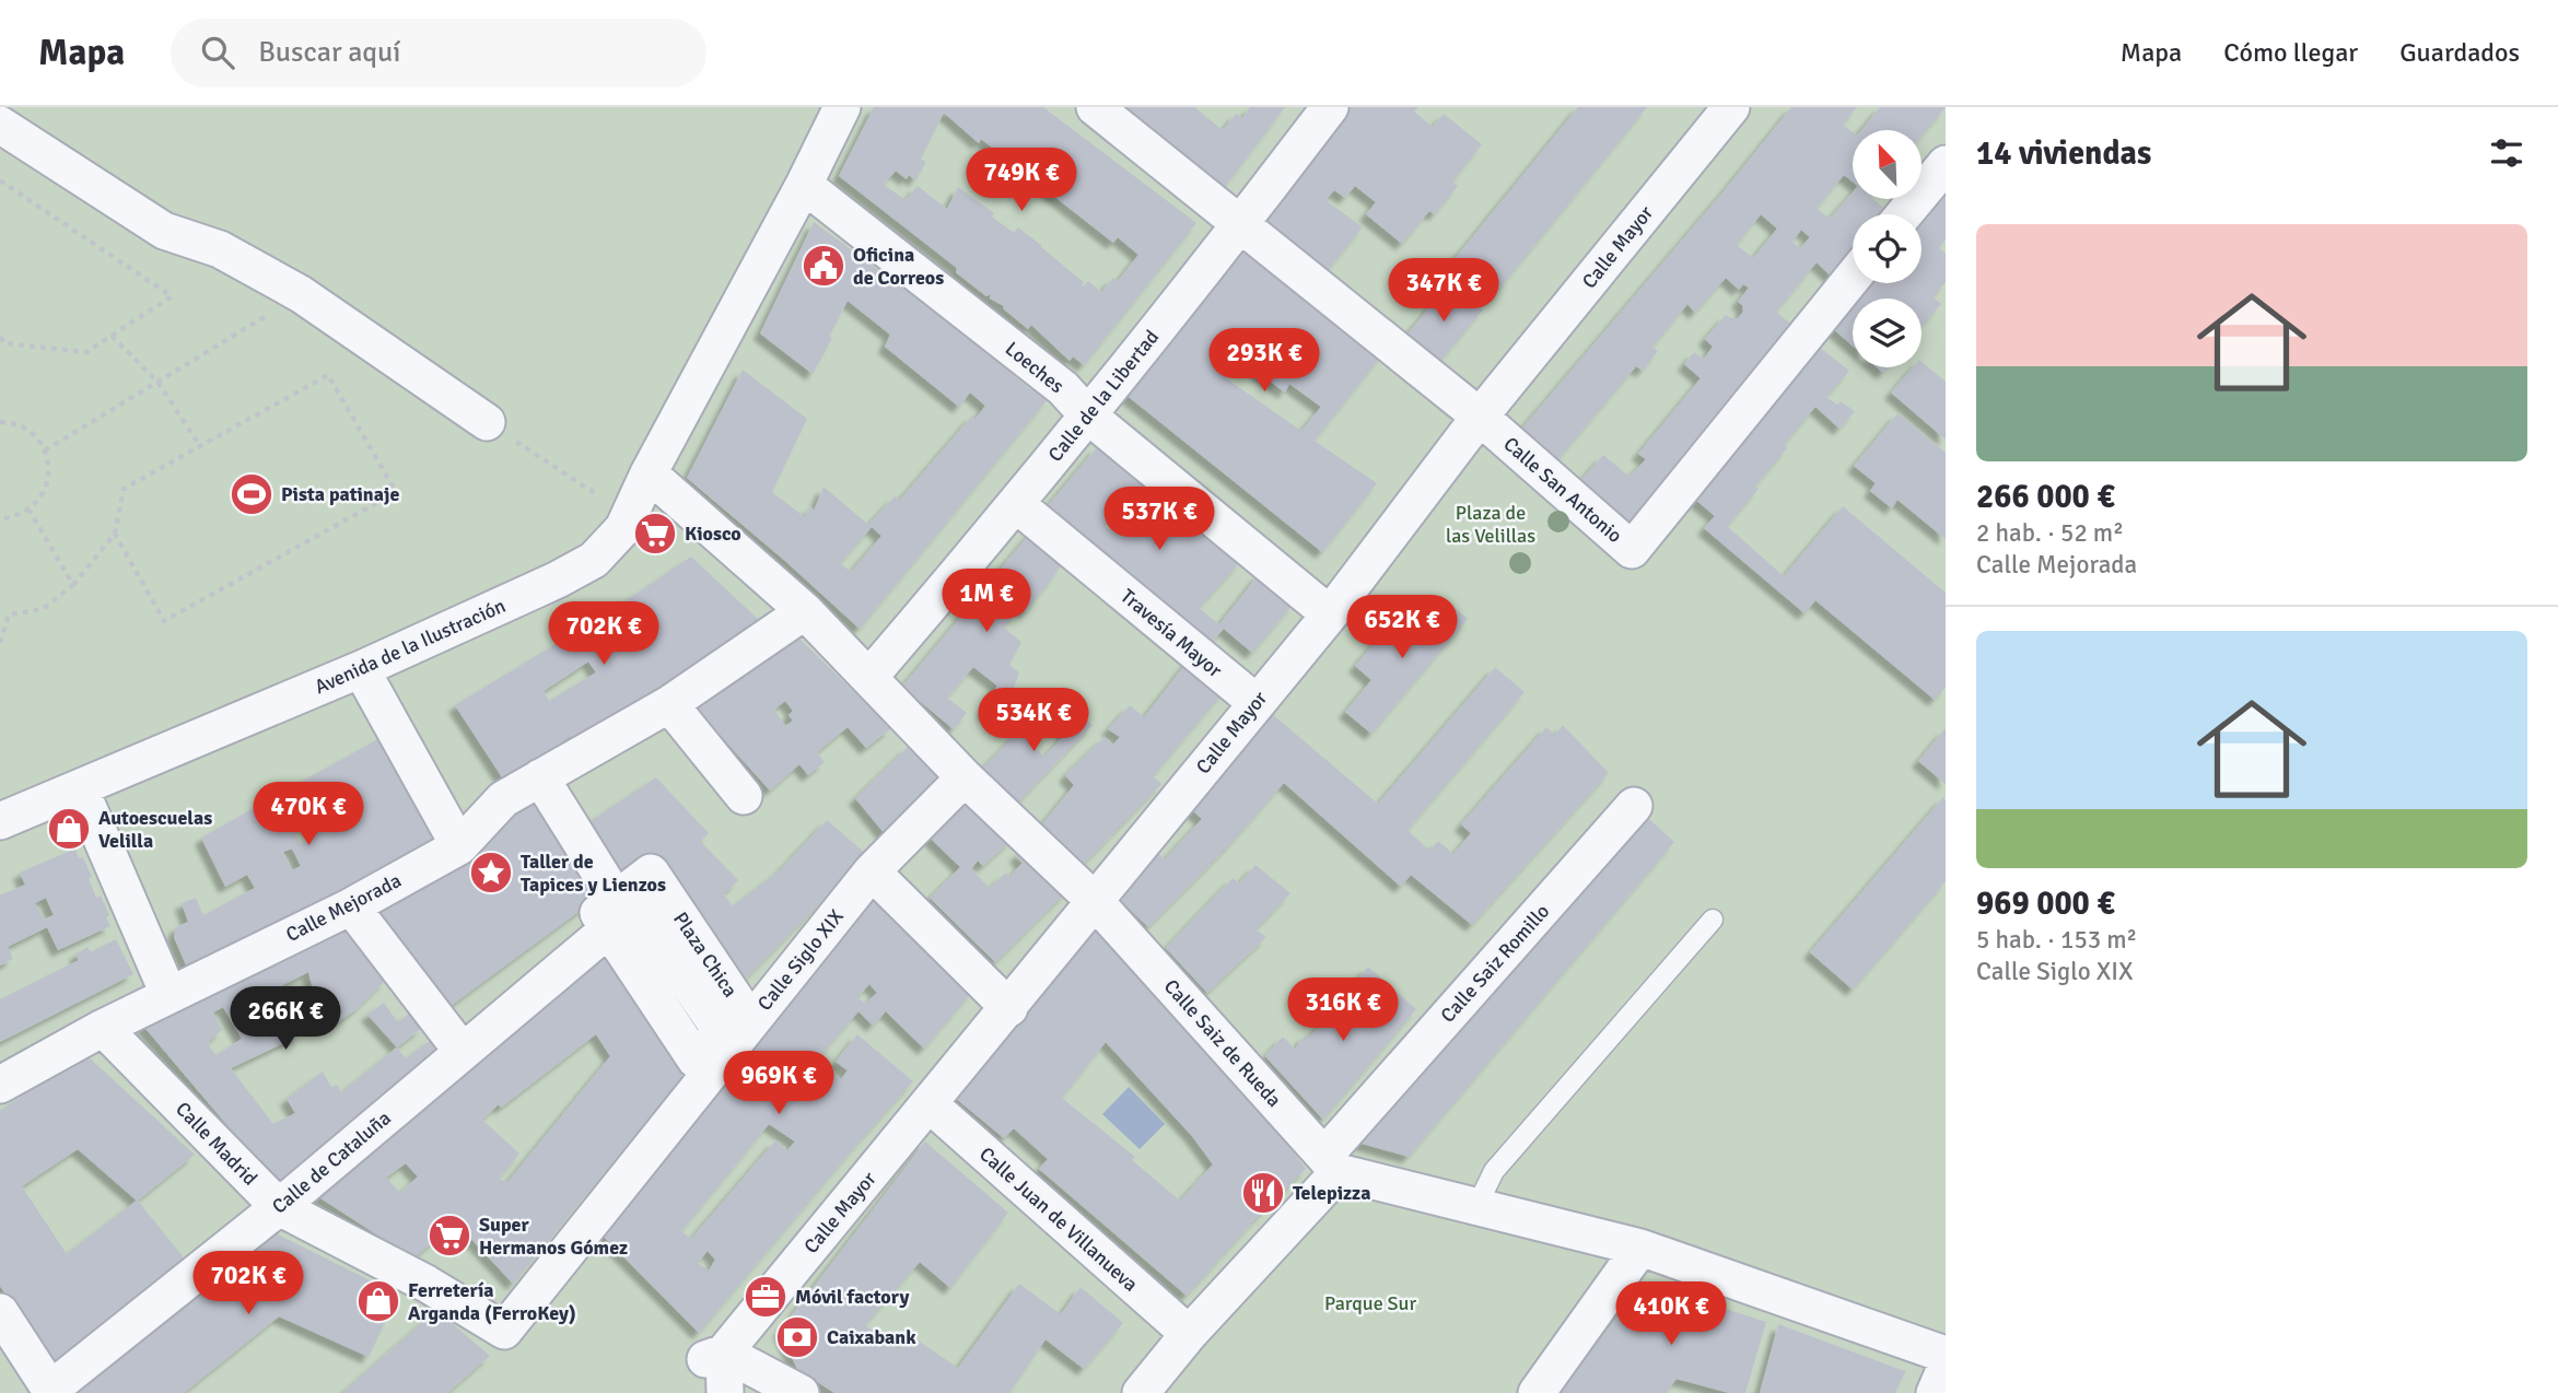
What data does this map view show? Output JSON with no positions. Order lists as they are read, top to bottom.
{
  "streets": {
    "street": [
      "Calle Mayor",
      "Loeches",
      "Calle de la Libertad",
      "Calle San Antonio",
      "Travesía Mayor",
      "Avenida de la Ilustración",
      "Calle Mejorada",
      "Plaza Chica",
      "Calle Siglo XIX",
      "Calle Saiz Romillo",
      "Calle Saiz de Rueda",
      "Calle Madrid",
      "Calle de Cataluña",
      "Calle Juan de Villanueva"
    ]
  },
  "crossings": [
    ["Calle Mayor", "Loeches"],
    ["Calle Mayor", "Calle San Antonio"],
    ["Calle Mayor", "Travesía Mayor"],
    ["Calle Mayor", "Calle Saiz de Rueda"],
    ["Calle Mayor", "Calle Juan de Villanueva"],
    ["Loeches", "Calle de la Libertad"],
    ["Loeches", "Avenida de la Ilustración"],
    ["Calle de la Libertad", "Calle San Antonio"],
    ["Calle de la Libertad", "Travesía Mayor"],
    ["Calle de la Libertad", "Calle Saiz de Rueda"],
    ["Avenida de la Ilustración", "Calle Saiz de Rueda"],
    ["Calle Mejorada", "Plaza Chica"],
    ["Calle Mejorada", "Calle Saiz de Rueda"],
    ["Calle Mejorada", "Calle Madrid"],
    ["Plaza Chica", "Calle Siglo XIX"],
    ["Plaza Chica", "Calle de Cataluña"],
    ["Calle Siglo XIX", "Calle Saiz de Rueda"],
    ["Calle Siglo XIX", "Calle Madrid"],
    ["Calle Saiz Romillo", "Calle Saiz de Rueda"],
    ["Calle Saiz Romillo", "Calle Juan de Villanueva"],
    ["Calle Madrid", "Calle de Cataluña"]
  ],
  "parks": ["Plaza de las Velillas", "Parque Sur"],
  "places": {
    "public building": ["Oficina de Correos"],
    "sports": ["Pista patinaje"],
    "supermarket": ["Kiosco", "Super Hermanos Gómez"],
    "shop": ["Autoescuelas Velilla", "Ferretería Arganda (FerroKey)"],
    "place": ["Taller de Tapices y Lienzos"],
    "restaurant": ["Telepizza"],
    "office": ["Móvil factory"],
    "bank": ["Caixabank"]
  },
  "north": "top left",
  "page": {
    "header": "Mapa",
    "search": "Buscar aquí",
    "nav": ["Mapa", "Cómo llegar", "Guardados"],
    "heading": "14 viviendas",
    "price": [
      "749K €",
      "347K €",
      "293K €",
      "537K €",
      "1M €",
      "652K €",
      "702K €",
      "534K €",
      "470K €",
      "316K €",
      "266K €",
      "969K €",
      "702K €",
      "410K €"
    ],
    "list": [
      {
        "name": "266 000 €",
        "note": "2 hab. · 52 m² · Calle Mejorada"
      },
      {
        "name": "969 000 €",
        "note": "5 hab. · 153 m² · Calle Siglo XIX"
      }
    ]
  }
}
